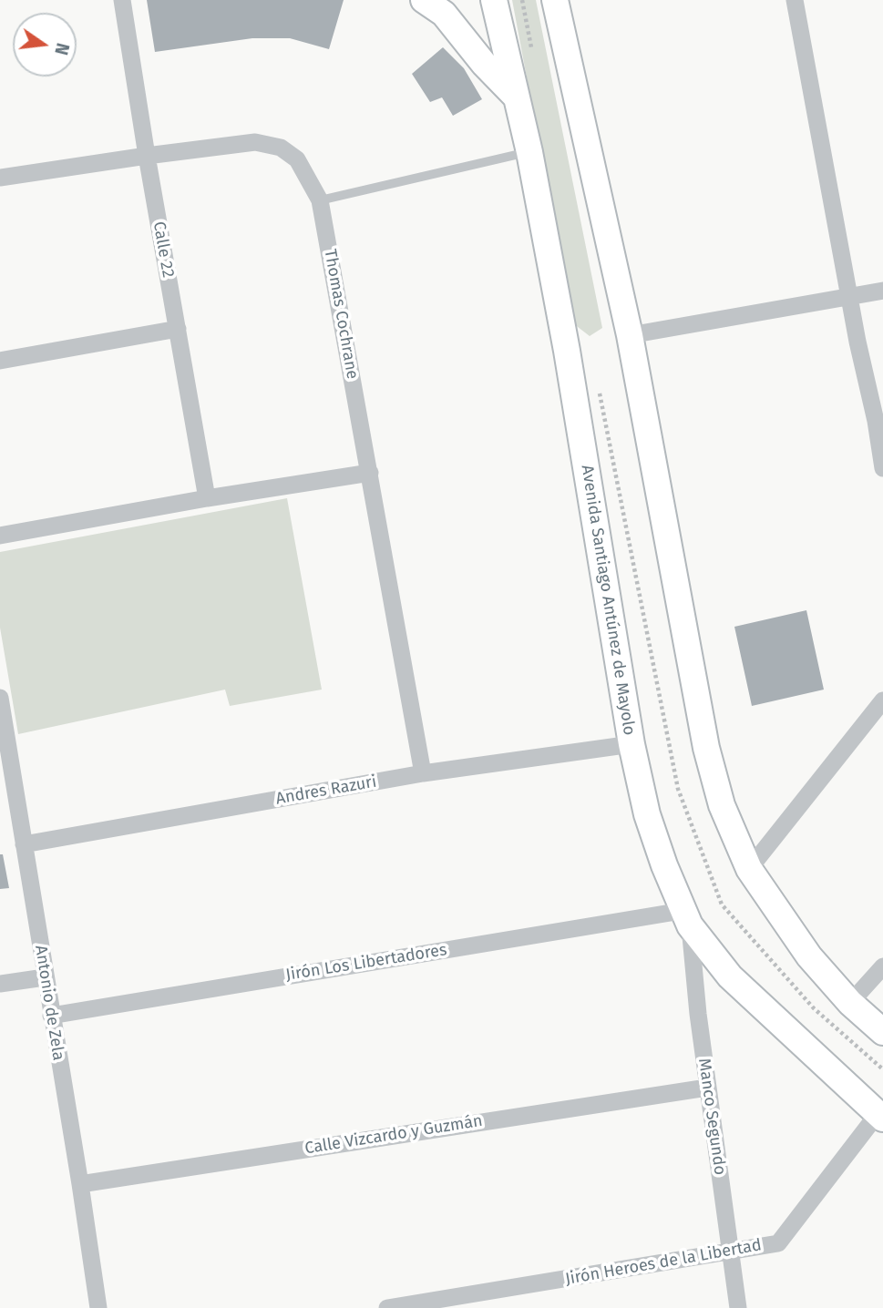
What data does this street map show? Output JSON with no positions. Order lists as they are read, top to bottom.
{
  "streets": {
    "main road": ["Avenida Santiago Antúnez de Mayolo"],
    "street": [
      "Calle 22",
      "Thomas Cochrane",
      "Andres Razuri",
      "Jirón Los Libertadores",
      "Antonio de Zela",
      "Manco Segundo",
      "Calle Vizcardo y Guzmán",
      "Jirón Heroes de la Libertad"
    ]
  },
  "crossings": [
    ["Calle 22", "Thomas Cochrane"],
    ["Thomas Cochrane", "Andres Razuri"],
    ["Avenida Santiago Antúnez de Mayolo", "Andres Razuri"],
    ["Avenida Santiago Antúnez de Mayolo", "Jirón Los Libertadores"],
    ["Avenida Santiago Antúnez de Mayolo", "Manco Segundo"],
    ["Avenida Santiago Antúnez de Mayolo", "Jirón Heroes de la Libertad"],
    ["Andres Razuri", "Antonio de Zela"],
    ["Jirón Los Libertadores", "Antonio de Zela"],
    ["Jirón Los Libertadores", "Manco Segundo"],
    ["Antonio de Zela", "Calle Vizcardo y Guzmán"],
    ["Manco Segundo", "Calle Vizcardo y Guzmán"],
    ["Manco Segundo", "Jirón Heroes de la Libertad"]
  ],
  "north": "right"
}
